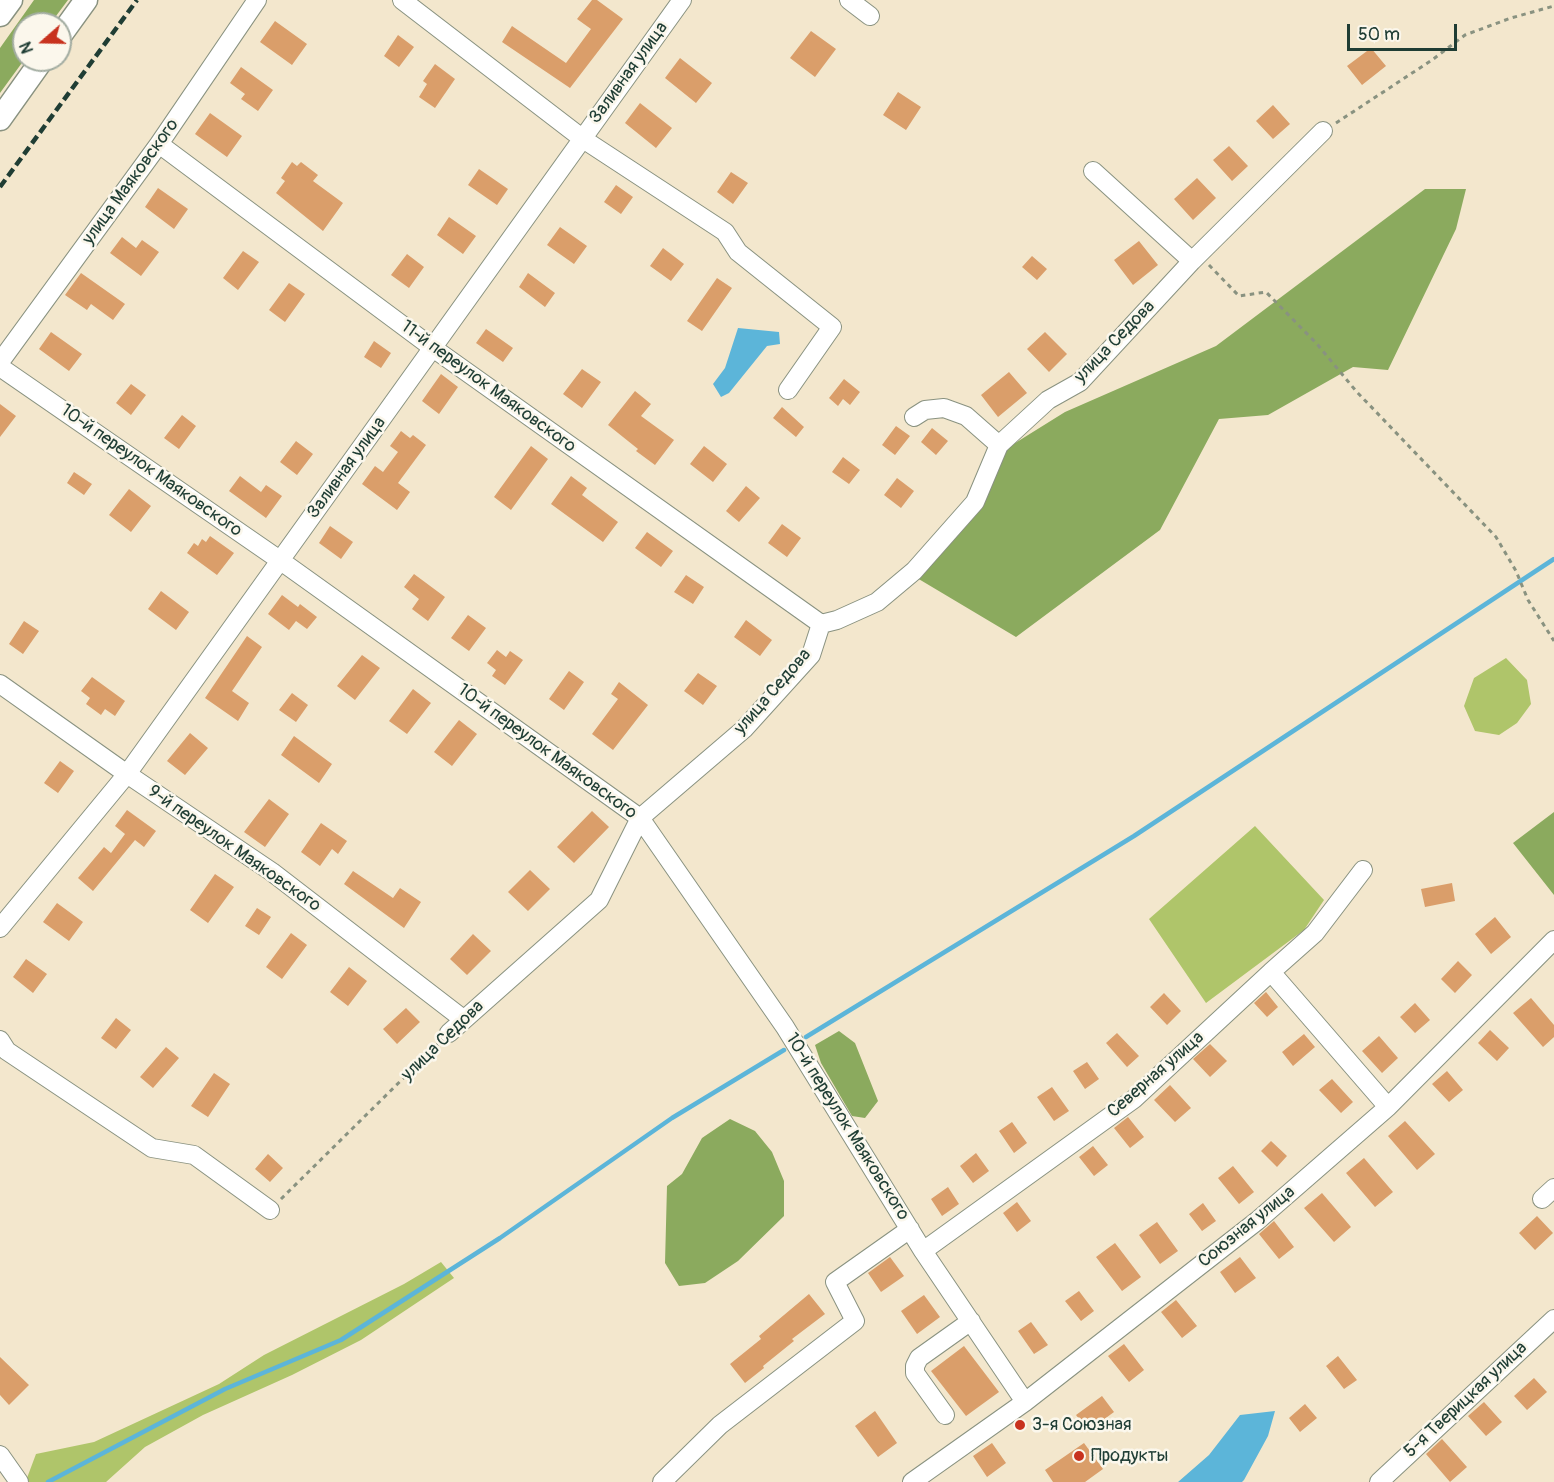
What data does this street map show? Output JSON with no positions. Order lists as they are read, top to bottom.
{
  "streets": {
    "street": [
      "Заливная улица",
      "улица Маяковского",
      "улица Седова",
      "11-й переулок Маяковского",
      "10-й переулок Маяковского",
      "9-й переулок Маяковского",
      "Северная улица",
      "Союзная улица",
      "5-я Тверицкая улица"
    ]
  },
  "crossings": [
    ["Заливная улица", "11-й переулок Маяковского"],
    ["Заливная улица", "10-й переулок Маяковского"],
    ["Заливная улица", "9-й переулок Маяковского"],
    ["улица Маяковского", "11-й переулок Маяковского"],
    ["улица Седова", "11-й переулок Маяковского"],
    ["улица Седова", "10-й переулок Маяковского"],
    ["улица Седова", "9-й переулок Маяковского"],
    ["10-й переулок Маяковского", "Северная улица"],
    ["10-й переулок Маяковского", "Союзная улица"]
  ],
  "places": ["3-я Союзная", "Продукты"],
  "scale_bar": "50 m",
  "north": "left"
}
